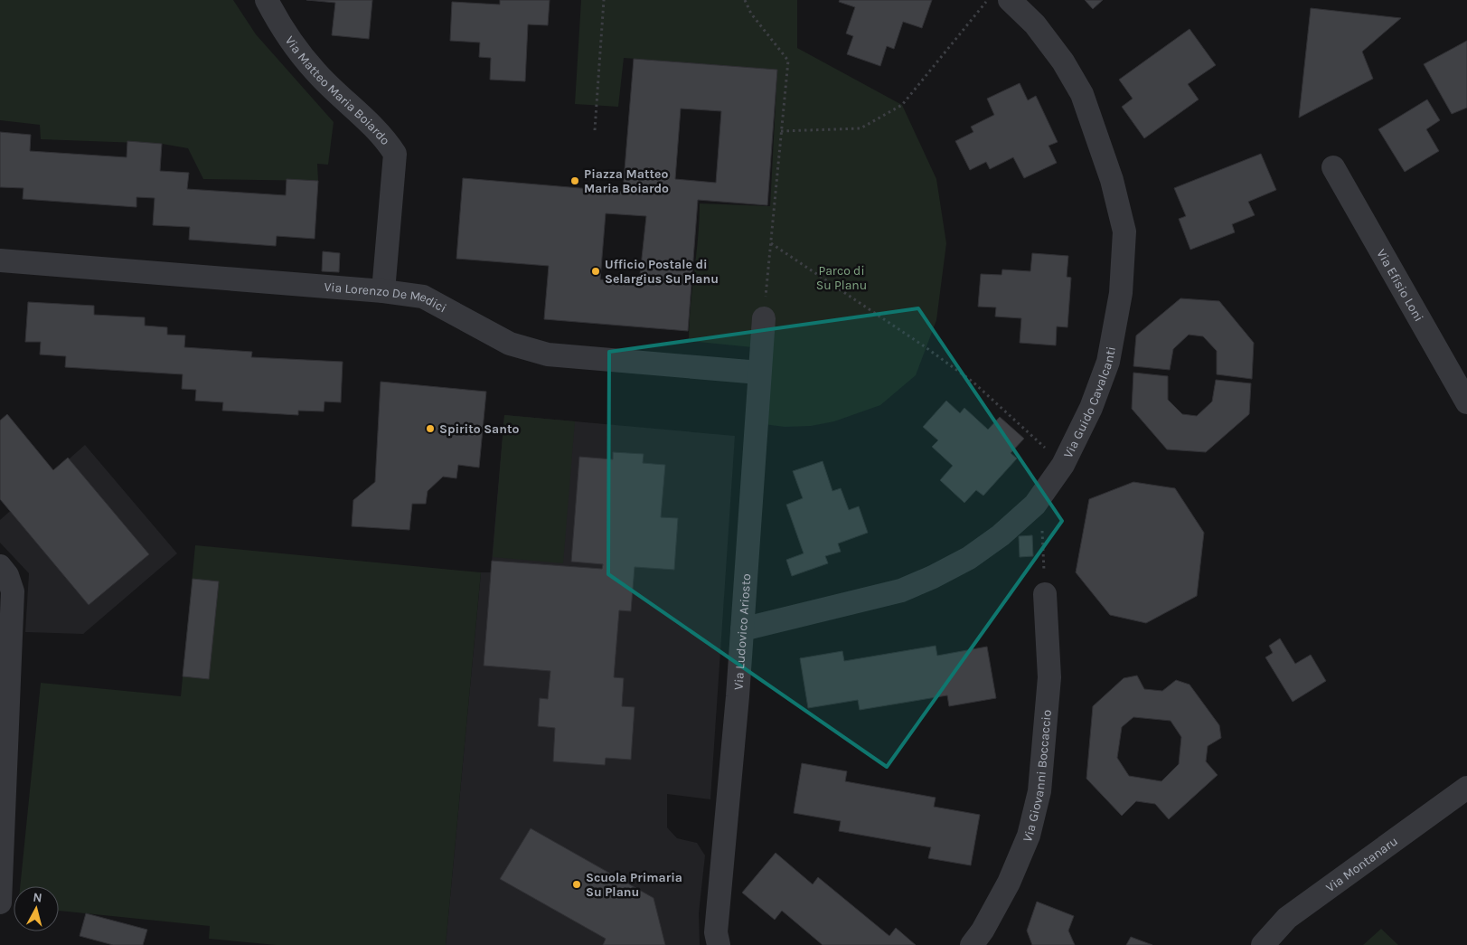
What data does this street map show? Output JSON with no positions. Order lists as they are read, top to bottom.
{
  "streets": {
    "street": [
      "Via Matteo Maria Boiardo",
      "Via Efisio Loni",
      "Via Lorenzo De Medici",
      "Via Guido Cavalcanti",
      "Via Ludovico Ariosto",
      "Via Giovanni Boccaccio",
      "Via Montanaru"
    ]
  },
  "crossings": [
    ["Via Matteo Maria Boiardo", "Via Lorenzo De Medici"],
    ["Via Lorenzo De Medici", "Via Ludovico Ariosto"],
    ["Via Guido Cavalcanti", "Via Ludovico Ariosto"]
  ],
  "parks": ["Parco di Su Planu"],
  "places": [
    "Piazza Matteo Maria Boiardo",
    "Ufficio Postale di Selargius Su Planu",
    "Spirito Santo",
    "Scuola Primaria Su Planu"
  ],
  "north": "top"
}
